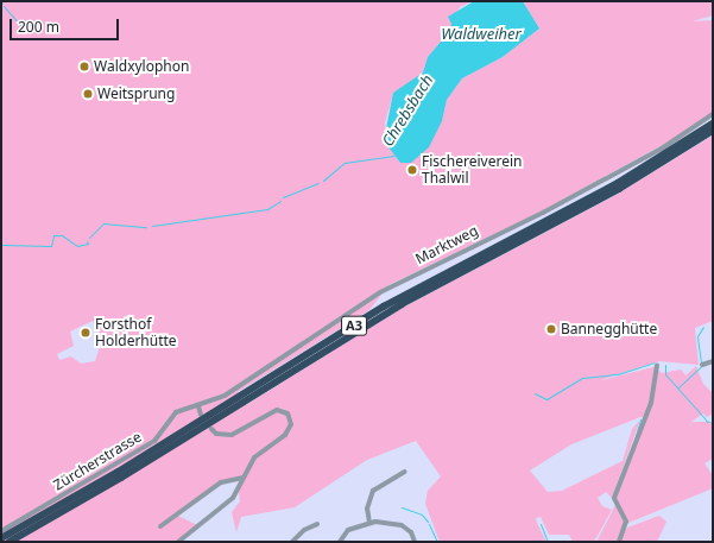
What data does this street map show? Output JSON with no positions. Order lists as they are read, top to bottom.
{
  "streets": {
    "highway": ["A3"],
    "street": ["Marktweg", "Zürcherstrasse"]
  },
  "crossings": [
    ["Marktweg", "Zürcherstrasse"]
  ],
  "water": ["Waldweiher", "Chrebsbach"],
  "places": [
    "Waldxylophon",
    "Weitsprung",
    "Fischereiverein Thalwil",
    "Bannegghütte",
    "Forsthof Holderhütte"
  ],
  "scale_bar": "200 m"
}
